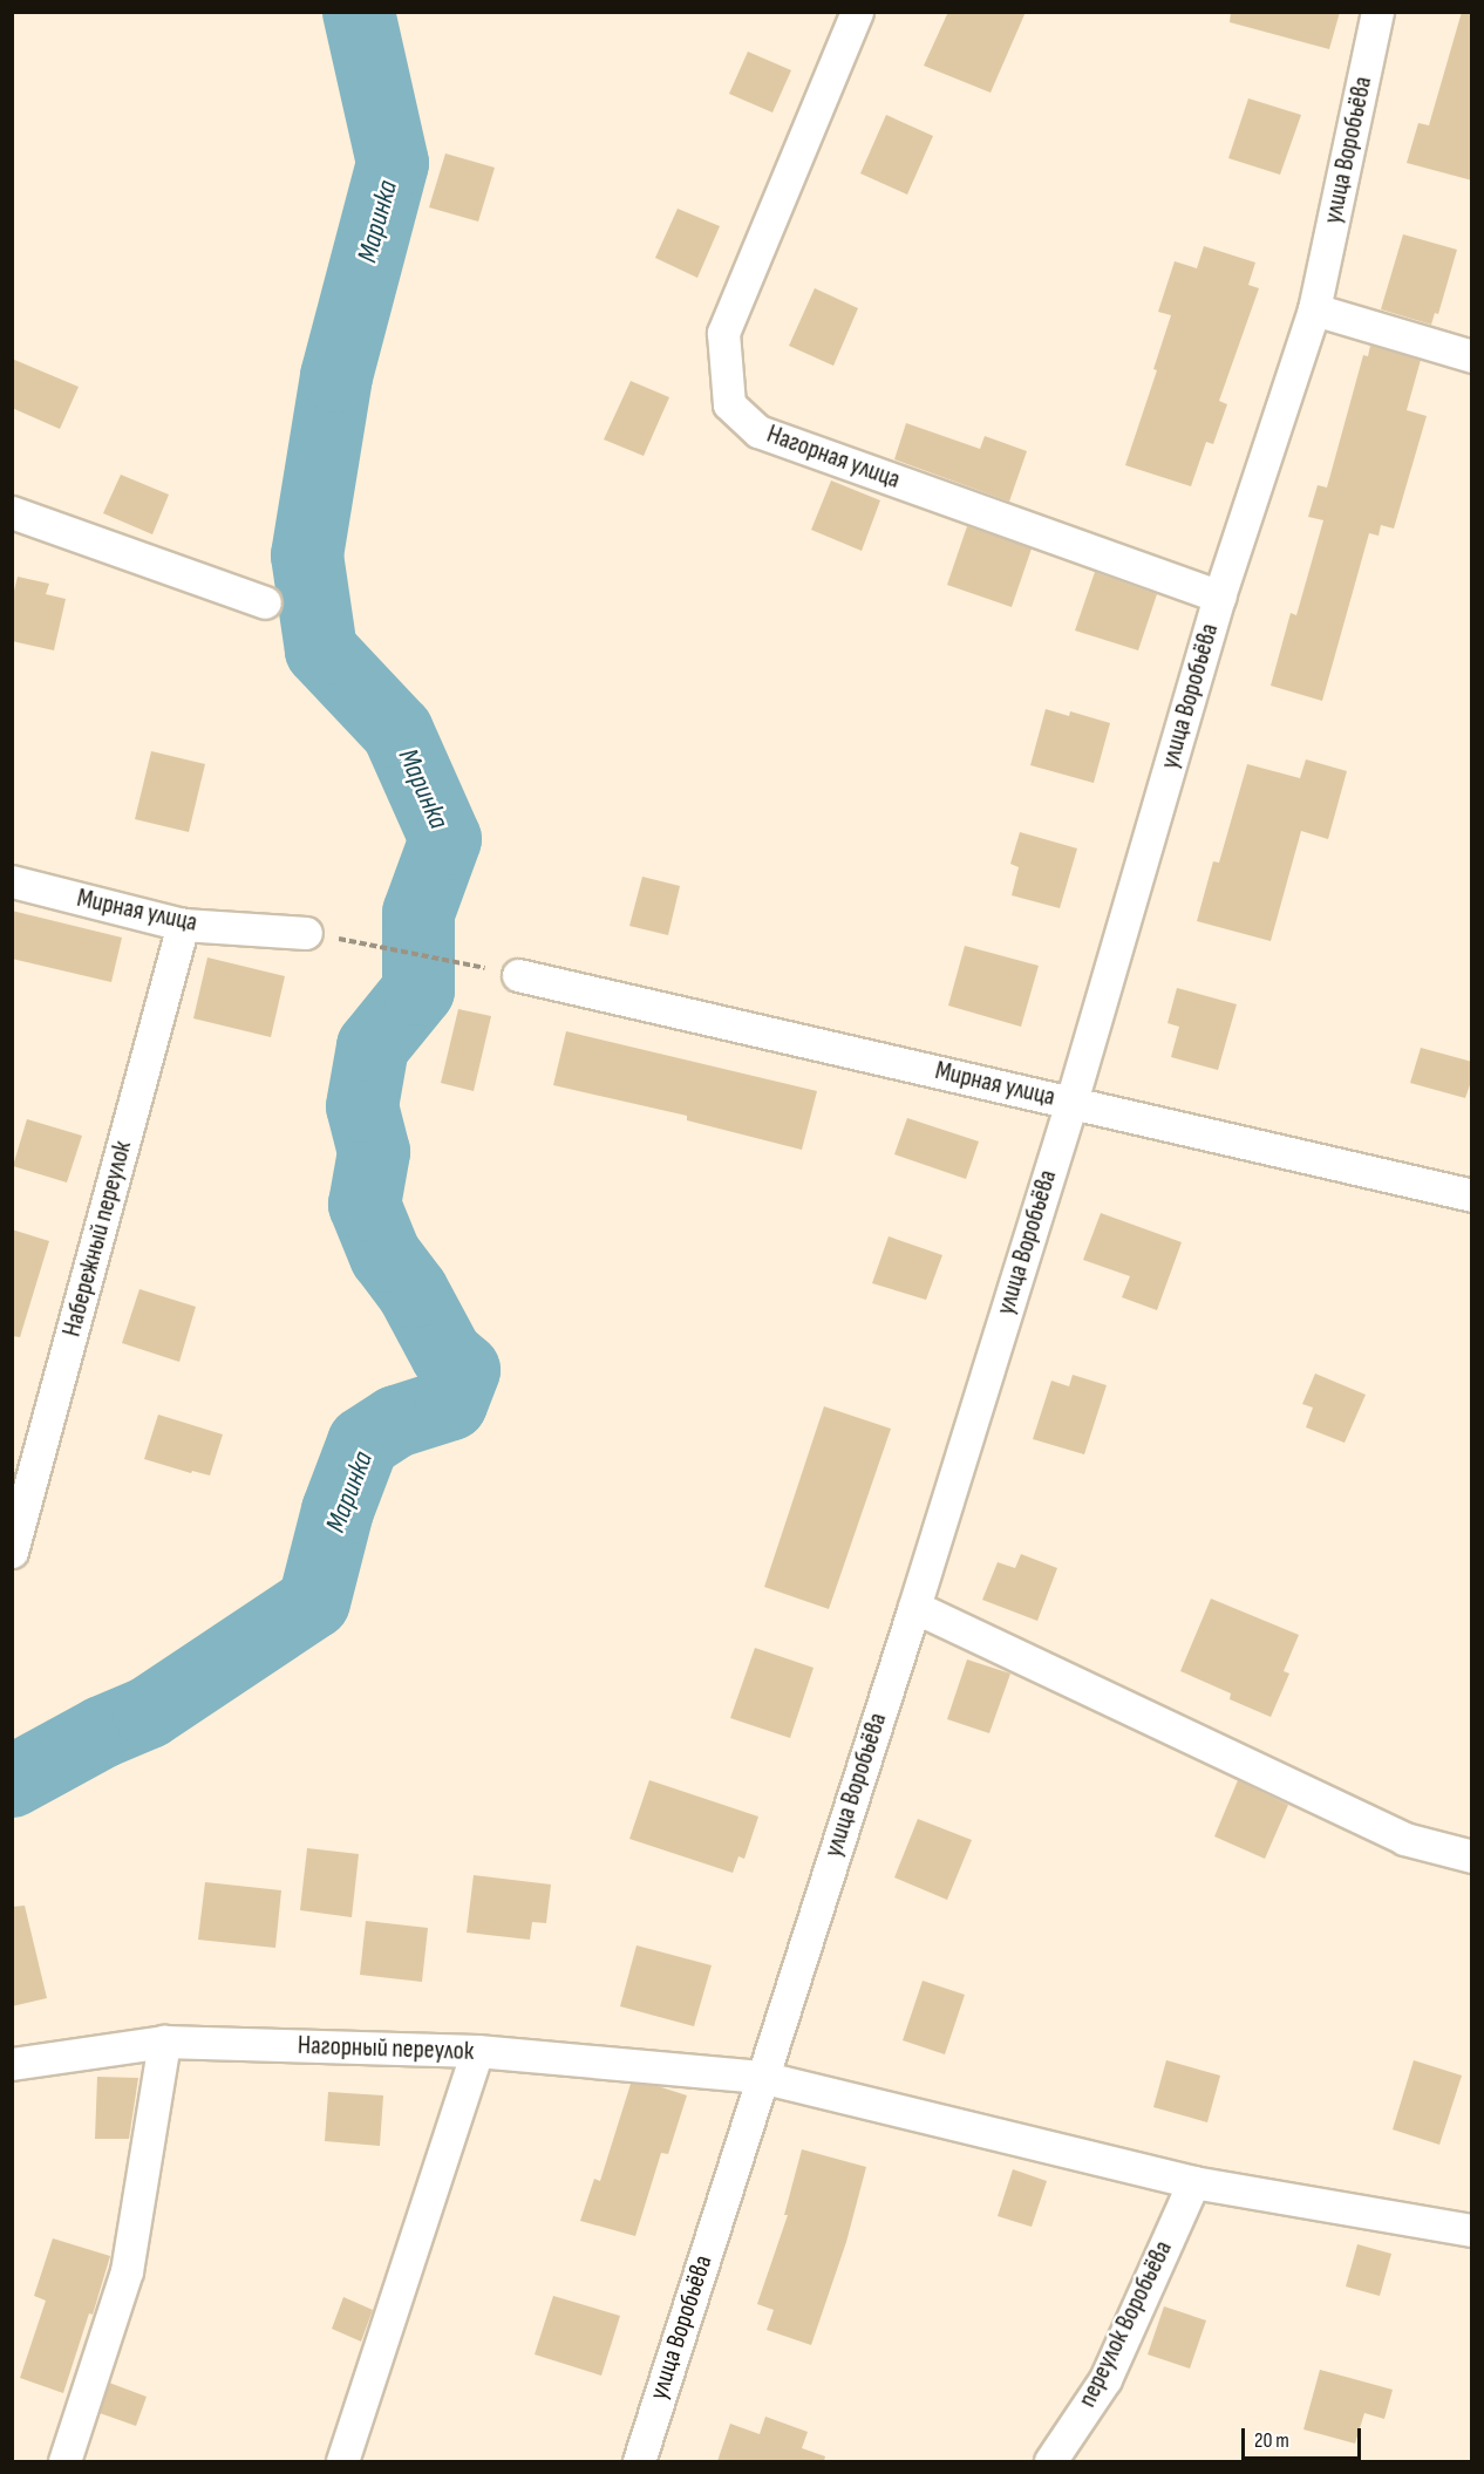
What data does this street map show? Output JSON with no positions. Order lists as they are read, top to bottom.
{
  "streets": {
    "street": [
      "улица Воробьёва",
      "Нагорная улица",
      "Мирная улица",
      "Набережный переулок",
      "Нагорный переулок",
      "переулок Воробьёва"
    ]
  },
  "crossings": [
    ["улица Воробьёва", "Нагорная улица"],
    ["улица Воробьёва", "Мирная улица"],
    ["улица Воробьёва", "Нагорный переулок"],
    ["Мирная улица", "Набережный переулок"],
    ["Нагорный переулок", "переулок Воробьёва"]
  ],
  "water": ["Маринка"],
  "scale_bar": "20 m"
}
